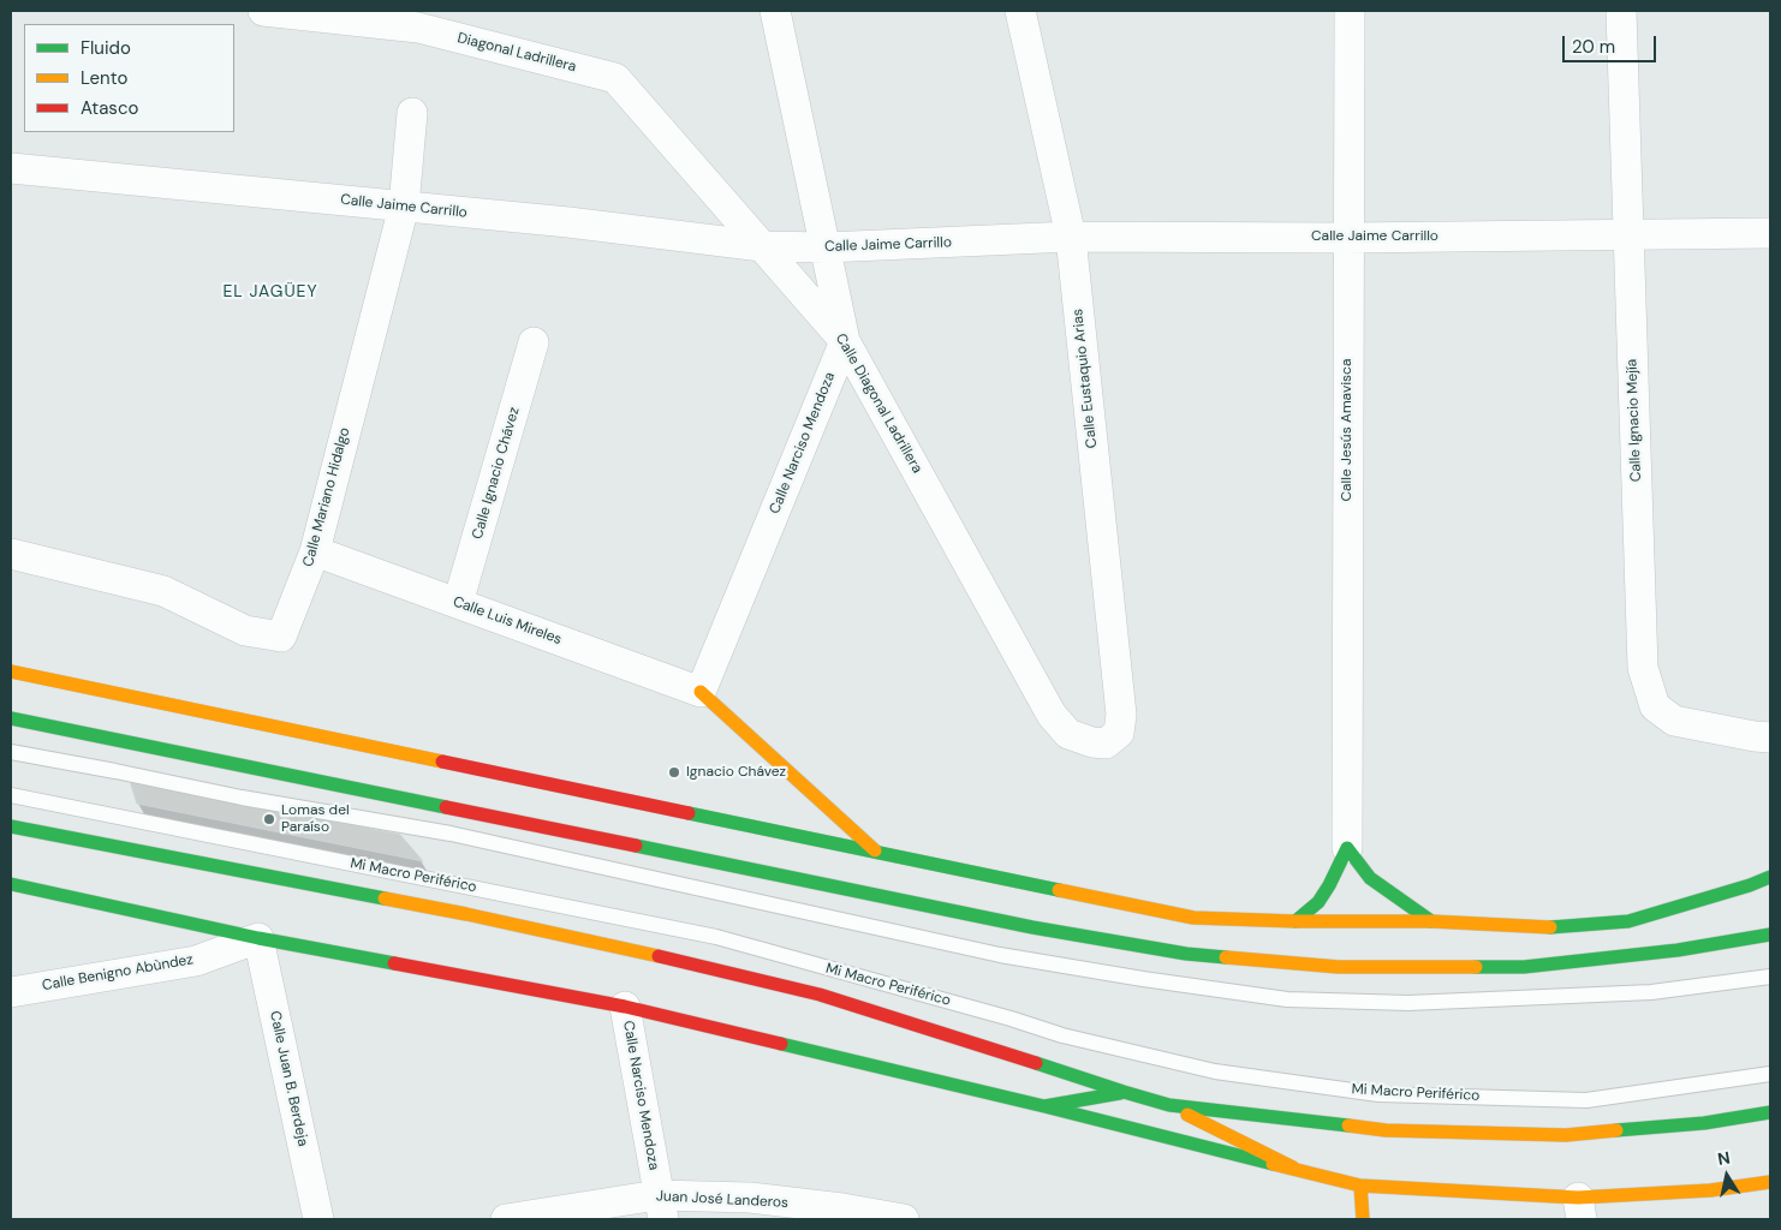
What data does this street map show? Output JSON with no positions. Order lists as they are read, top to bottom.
{
  "streets": {
    "street": [
      "Diagonal Ladrillera",
      "Calle Jaime Carrillo",
      "Calle Eustaquio Arias",
      "Calle Diagonal Ladrillera",
      "Calle Ignacio Mejía",
      "Calle Jesús Amavisca",
      "Calle Narciso Mendoza",
      "Calle Ignacio Chávez",
      "Calle Mariano Hidalgo",
      "Calle Luis Mireles",
      "Calle Benigno Abùndez",
      "Calle Juan B. Berdeja",
      "Juan José Landeros"
    ],
    "lane": ["Mi Macro Periférico"]
  },
  "crossings": [
    ["Diagonal Ladrillera", "Calle Diagonal Ladrillera"],
    ["Calle Jaime Carrillo", "Calle Eustaquio Arias"],
    ["Calle Jaime Carrillo", "Calle Diagonal Ladrillera"],
    ["Calle Jaime Carrillo", "Calle Ignacio Mejía"],
    ["Calle Jaime Carrillo", "Calle Jesús Amavisca"],
    ["Calle Jaime Carrillo", "Calle Mariano Hidalgo"],
    ["Calle Eustaquio Arias", "Calle Diagonal Ladrillera"],
    ["Calle Diagonal Ladrillera", "Calle Narciso Mendoza"],
    ["Calle Narciso Mendoza", "Calle Luis Mireles"],
    ["Calle Narciso Mendoza", "Juan José Landeros"],
    ["Calle Ignacio Chávez", "Calle Luis Mireles"],
    ["Calle Mariano Hidalgo", "Calle Luis Mireles"],
    ["Calle Benigno Abùndez", "Calle Juan B. Berdeja"]
  ],
  "districts": ["EL JAGÜEY"],
  "places": ["Ignacio Chávez", "Lomas del Paraíso"],
  "legend": ["Fluido", "Lento", "Atasco"],
  "scale_bar": "20 m",
  "north": "top"
}
